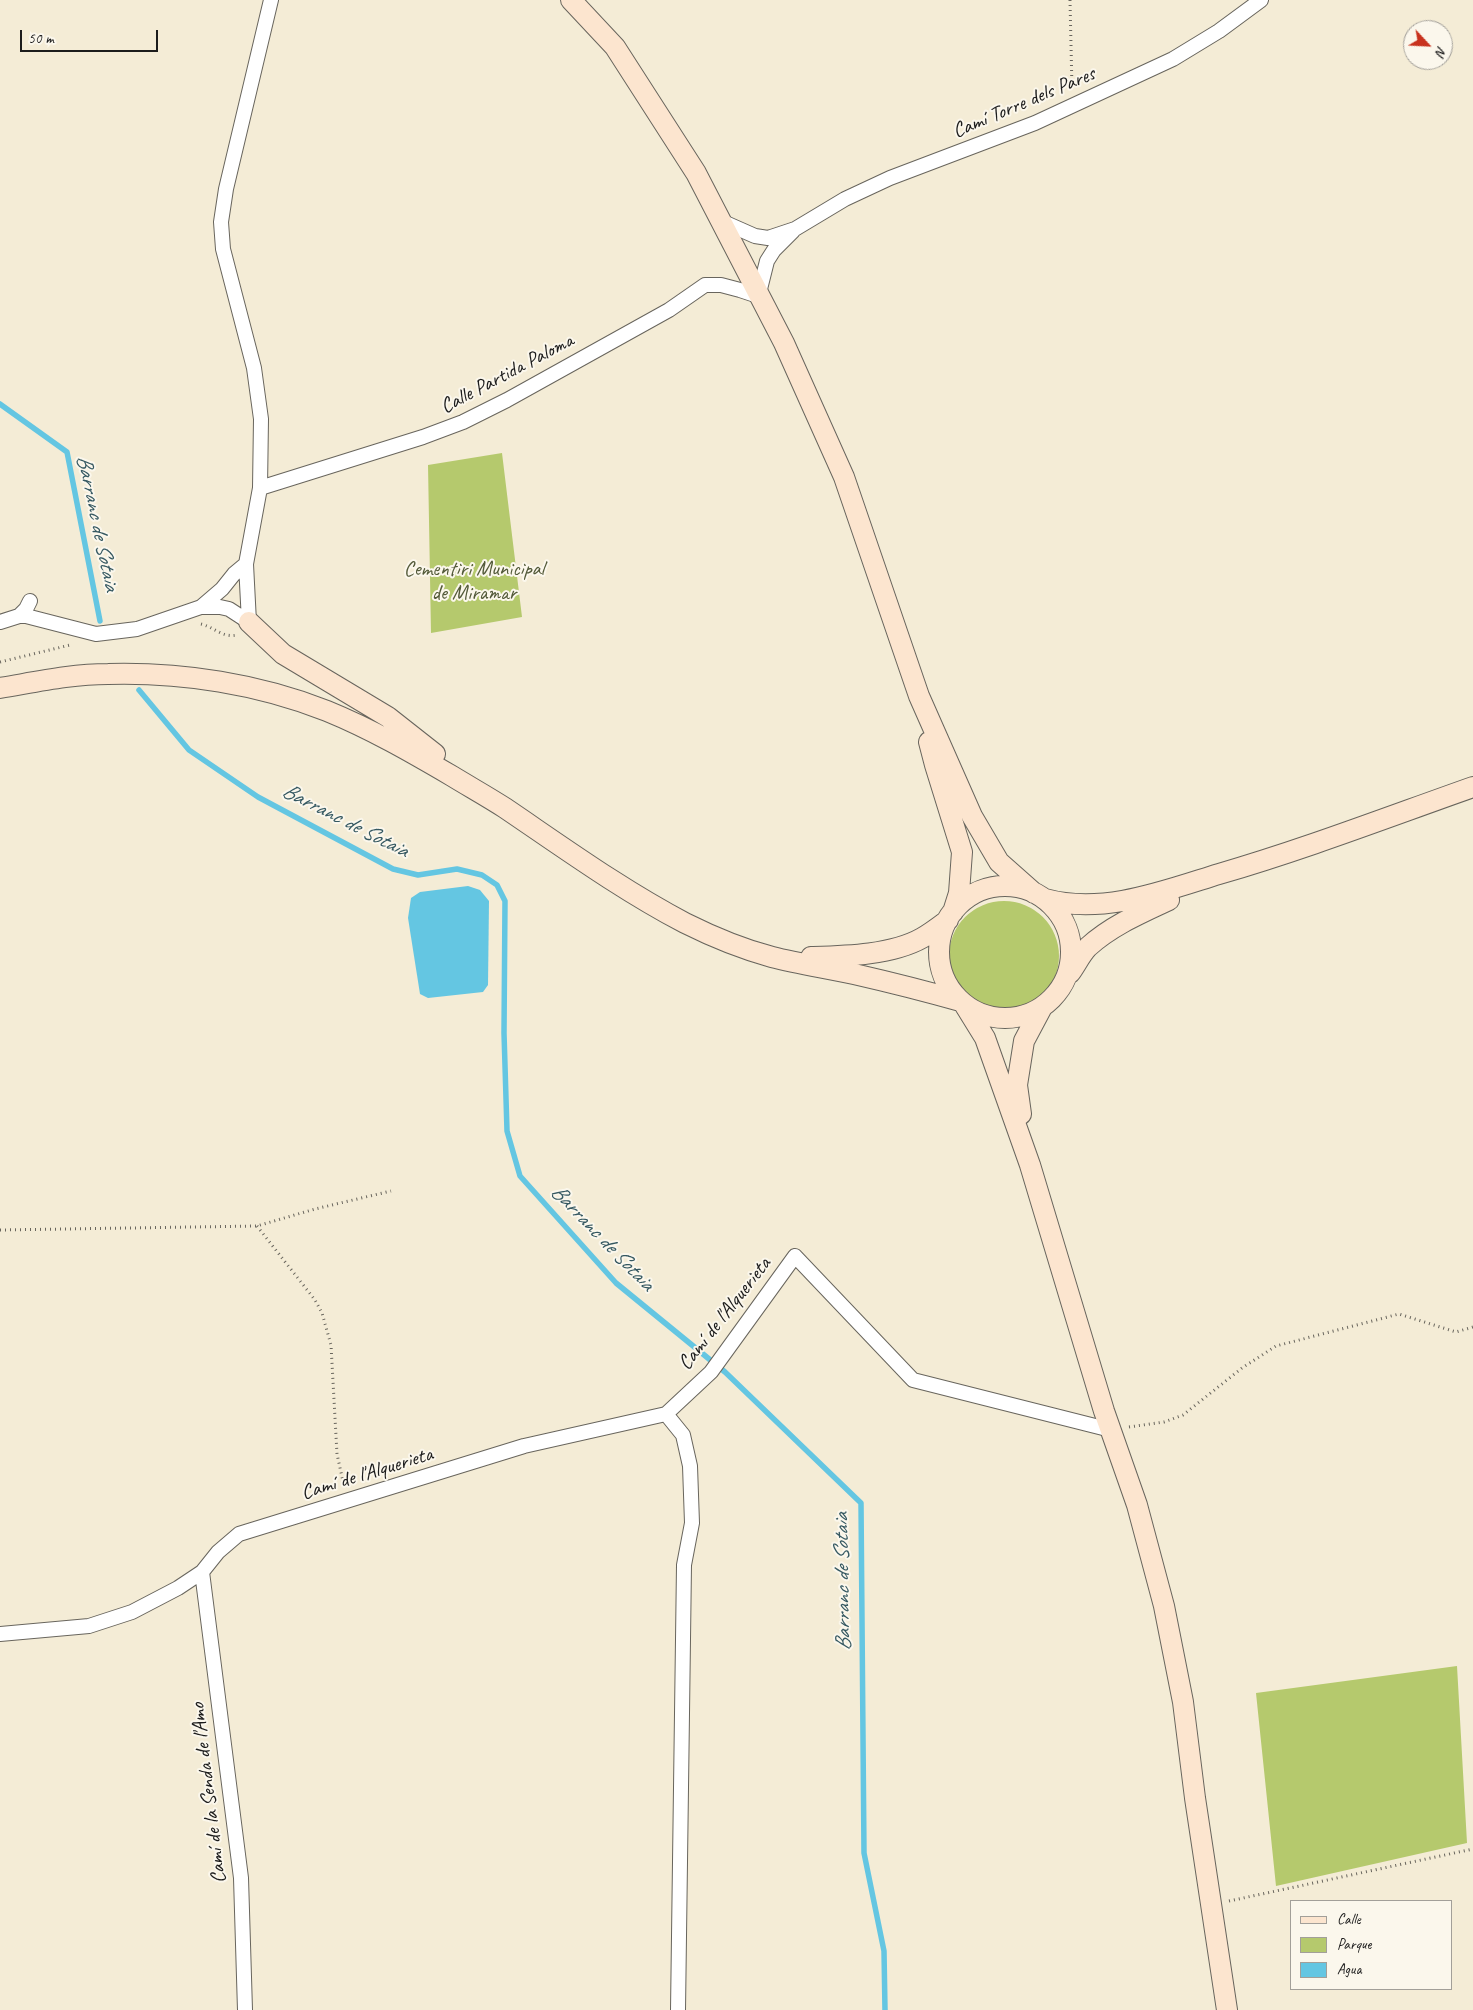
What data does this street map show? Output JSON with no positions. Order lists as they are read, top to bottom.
{
  "streets": {
    "street": [
      "Camí Torre dels Pares",
      "Calle Partida Paloma",
      "Camí de l'Alquerieta",
      "Camí de la Senda de l'Amo"
    ]
  },
  "crossings": [
    ["Camí Torre dels Pares", "Calle Partida Paloma"],
    ["Camí de l'Alquerieta", "Camí de la Senda de l'Amo"]
  ],
  "water": ["Barranc de Sotaia"],
  "parks": ["Cementiri Municipal de Miramar"],
  "legend": ["Calle", "Parque", "Agua"],
  "scale_bar": "50 m",
  "north": "bottom right"
}
